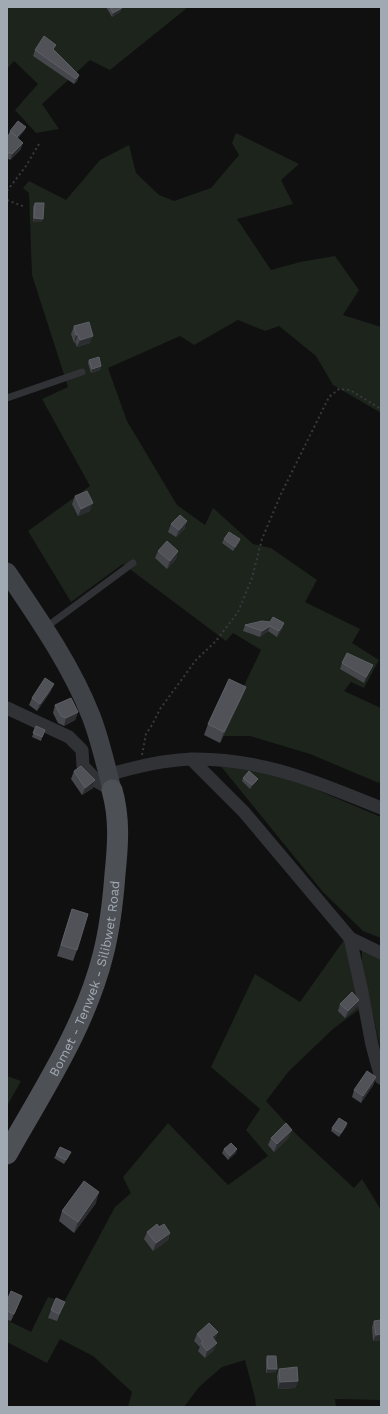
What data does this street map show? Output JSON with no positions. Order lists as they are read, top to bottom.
{
  "streets": {
    "main road": ["Bomet - Tenwek - Silibwet Road"]
  }
}
